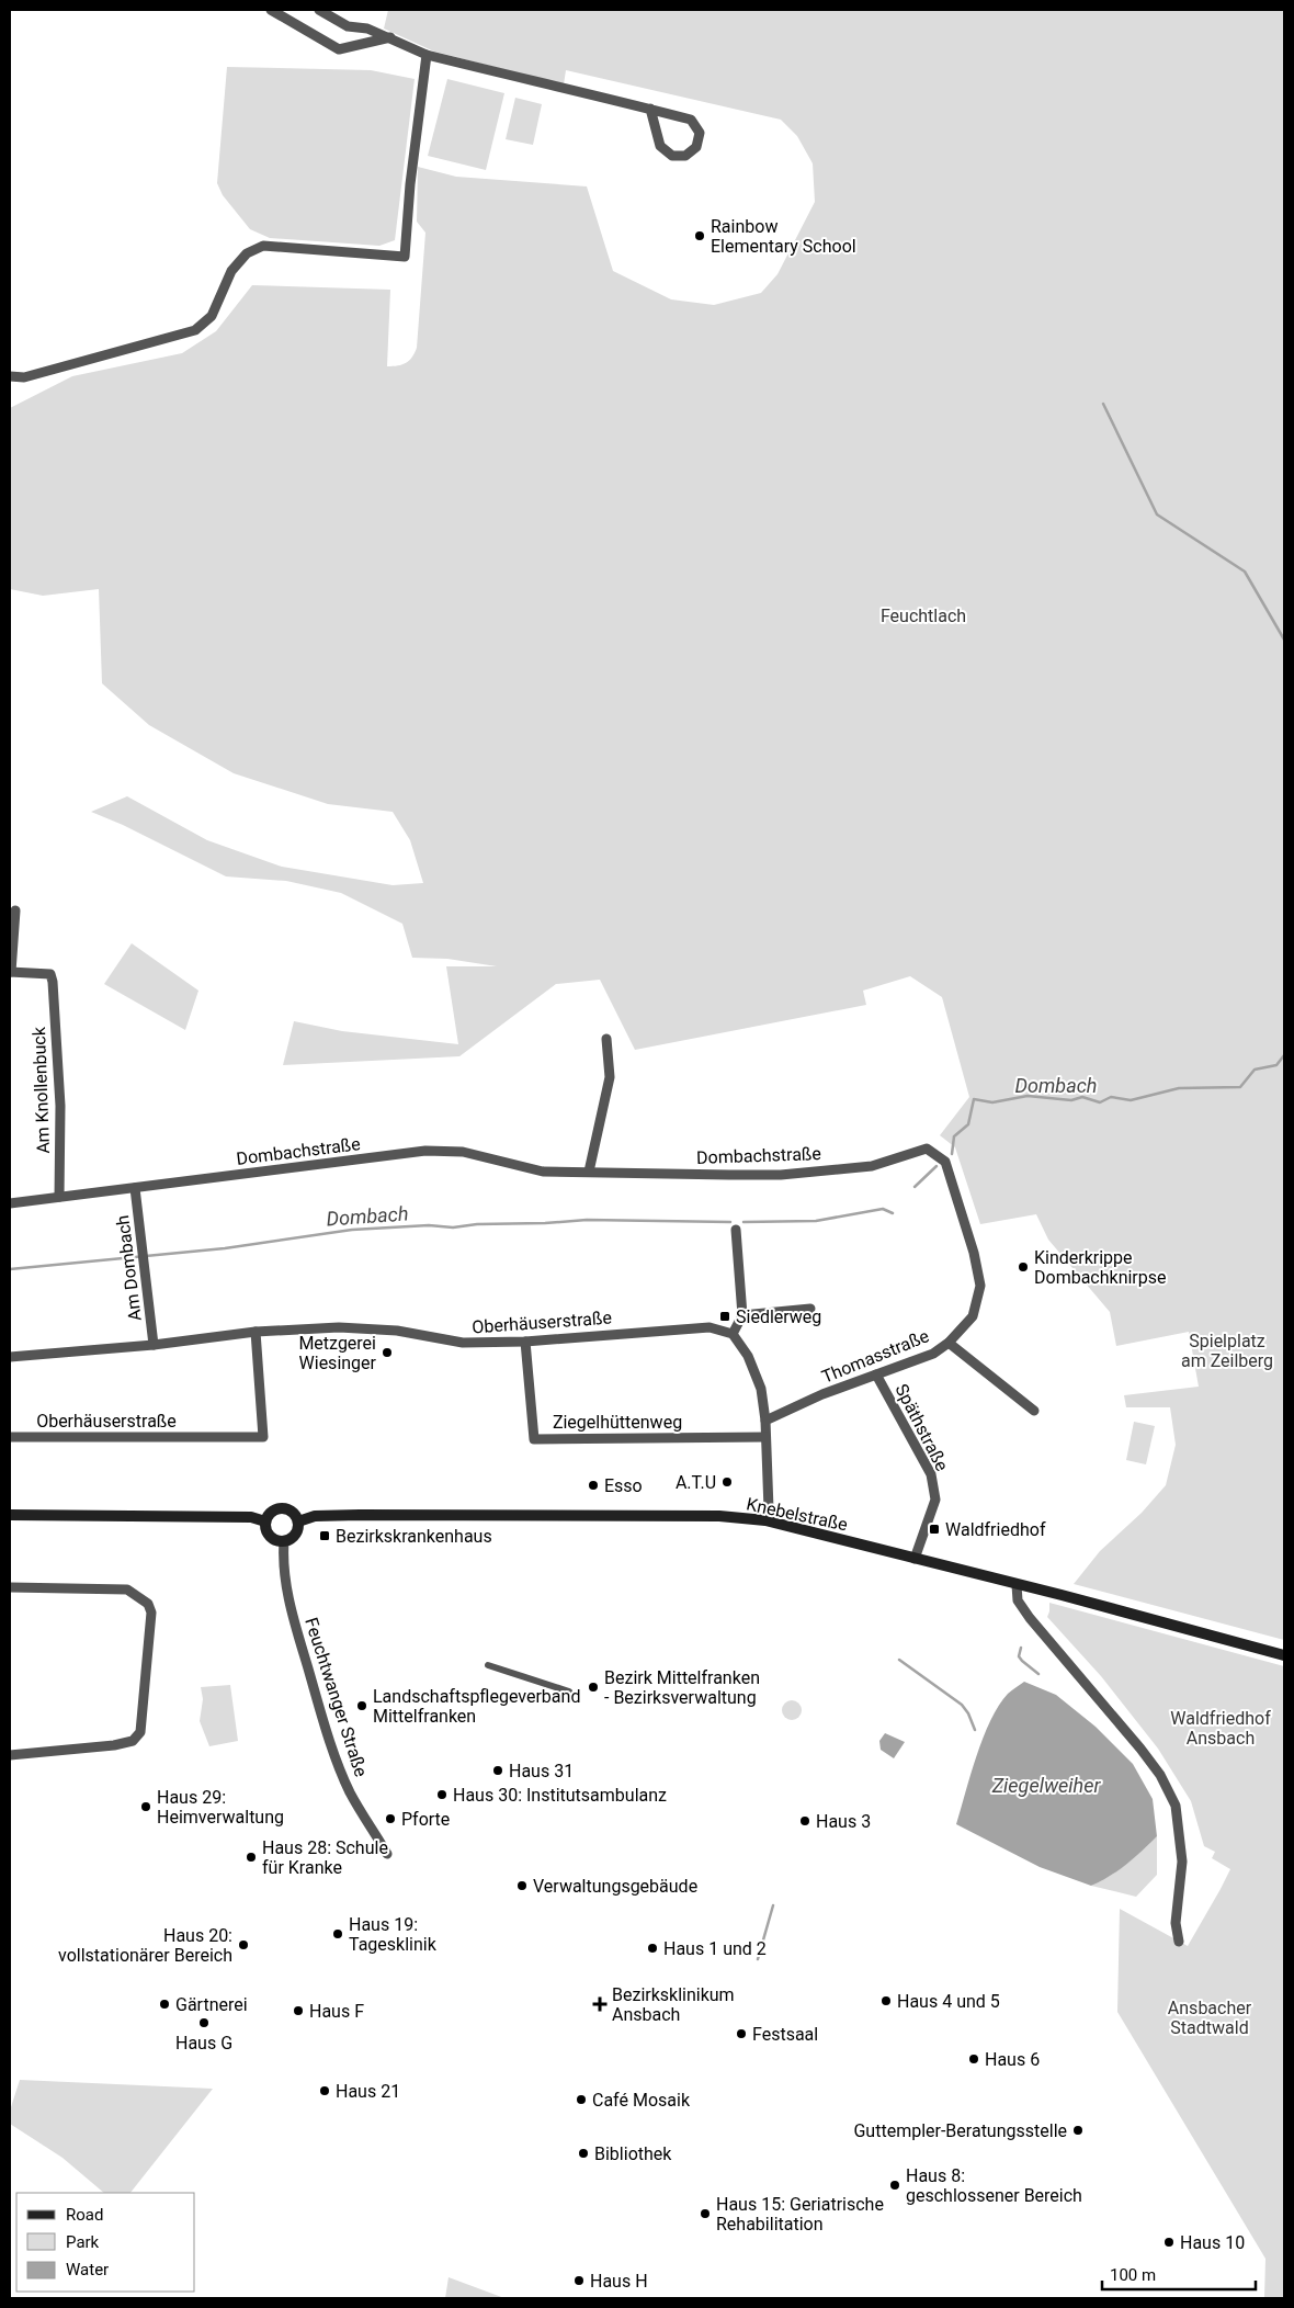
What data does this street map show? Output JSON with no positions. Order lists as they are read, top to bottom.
{
  "streets": {
    "main road": ["Knebelstraße"],
    "street": [
      "Am Knollenbuck",
      "Dombachstraße",
      "Am Dombach",
      "Oberhäuserstraße",
      "Thomasstraße",
      "Ziegelhüttenweg",
      "Späthstraße",
      "Feuchtwanger Straße"
    ]
  },
  "crossings": [
    ["Am Knollenbuck", "Dombachstraße"],
    ["Dombachstraße", "Am Dombach"],
    ["Dombachstraße", "Thomasstraße"],
    ["Am Dombach", "Oberhäuserstraße"],
    ["Oberhäuserstraße", "Ziegelhüttenweg"],
    ["Thomasstraße", "Späthstraße"],
    ["Späthstraße", "Knebelstraße"],
    ["Knebelstraße", "Feuchtwanger Straße"]
  ],
  "water": ["Dombach", "Ziegelweiher"],
  "parks": [
    "Feuchtlach",
    "Spielplatz am Zeilberg",
    "Waldfriedhof Ansbach",
    "Ansbacher Stadtwald"
  ],
  "places": {
    "other": [
      "Rainbow Elementary School",
      "Kinderkrippe Dombachknirpse",
      "Metzgerei Wiesinger",
      "A.T.U",
      "Esso",
      "Bezirk Mittelfranken - Bezirksverwaltung",
      "Landschaftspflegeverband Mittelfranken",
      "Haus 31",
      "Haus 30: Institutsambulanz",
      "Haus 29: Heimverwaltung",
      "Pforte",
      "Haus 3",
      "Haus 28: Schule für Kranke",
      "Verwaltungsgebäude",
      "Haus 19: Tagesklinik",
      "Haus 20: vollstationärer Bereich",
      "Haus 1 und 2",
      "Haus 4 und 5",
      "Gärtnerei",
      "Haus F",
      "Haus G",
      "Festsaal",
      "Haus 6",
      "Haus 21",
      "Café Mosaik",
      "Guttempler-Beratungsstelle",
      "Bibliothek",
      "Haus 8: geschlossener Bereich",
      "Haus 15: Geriatrische Rehabilitation",
      "Haus 10",
      "Haus H"
    ],
    "transit": ["Siedlerweg", "Waldfriedhof", "Bezirkskrankenhaus"],
    "health": ["Bezirksklinikum Ansbach"]
  },
  "legend": ["Road", "Park", "Water"],
  "scale_bar": "100 m"
}
